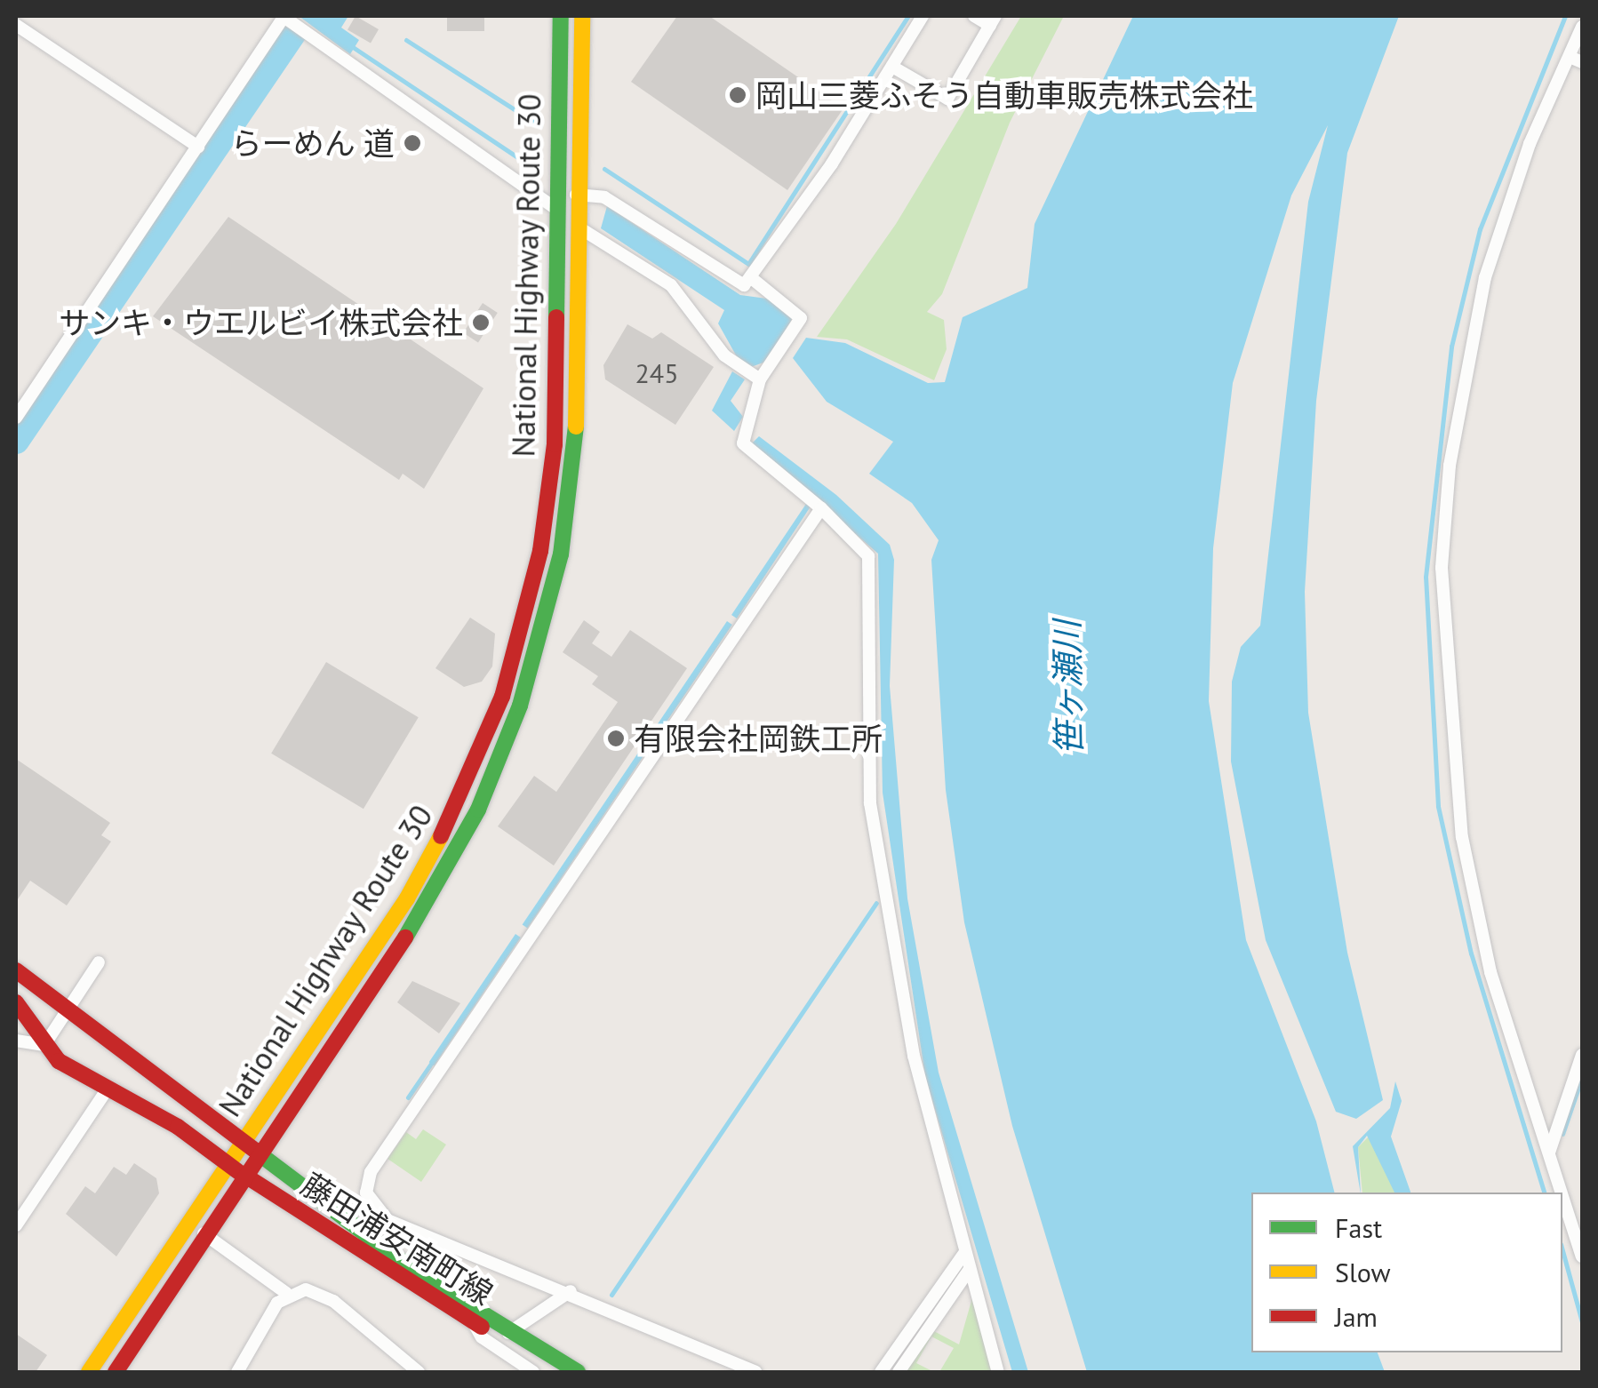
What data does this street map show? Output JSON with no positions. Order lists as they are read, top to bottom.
{
  "streets": {
    "main road": ["National Highway Route 30", "藤田浦安南町線"]
  },
  "crossings": [
    ["National Highway Route 30", "藤田浦安南町線"]
  ],
  "water": ["笹ヶ瀬川"],
  "places": [
    "岡山三菱ふそう自動車販売株式会社",
    "らーめん 道",
    "サンキ・ウエルビイ株式会社",
    "有限会社岡鉄工所"
  ],
  "house_numbers": ["245"],
  "legend": ["Fast", "Slow", "Jam"]
}
